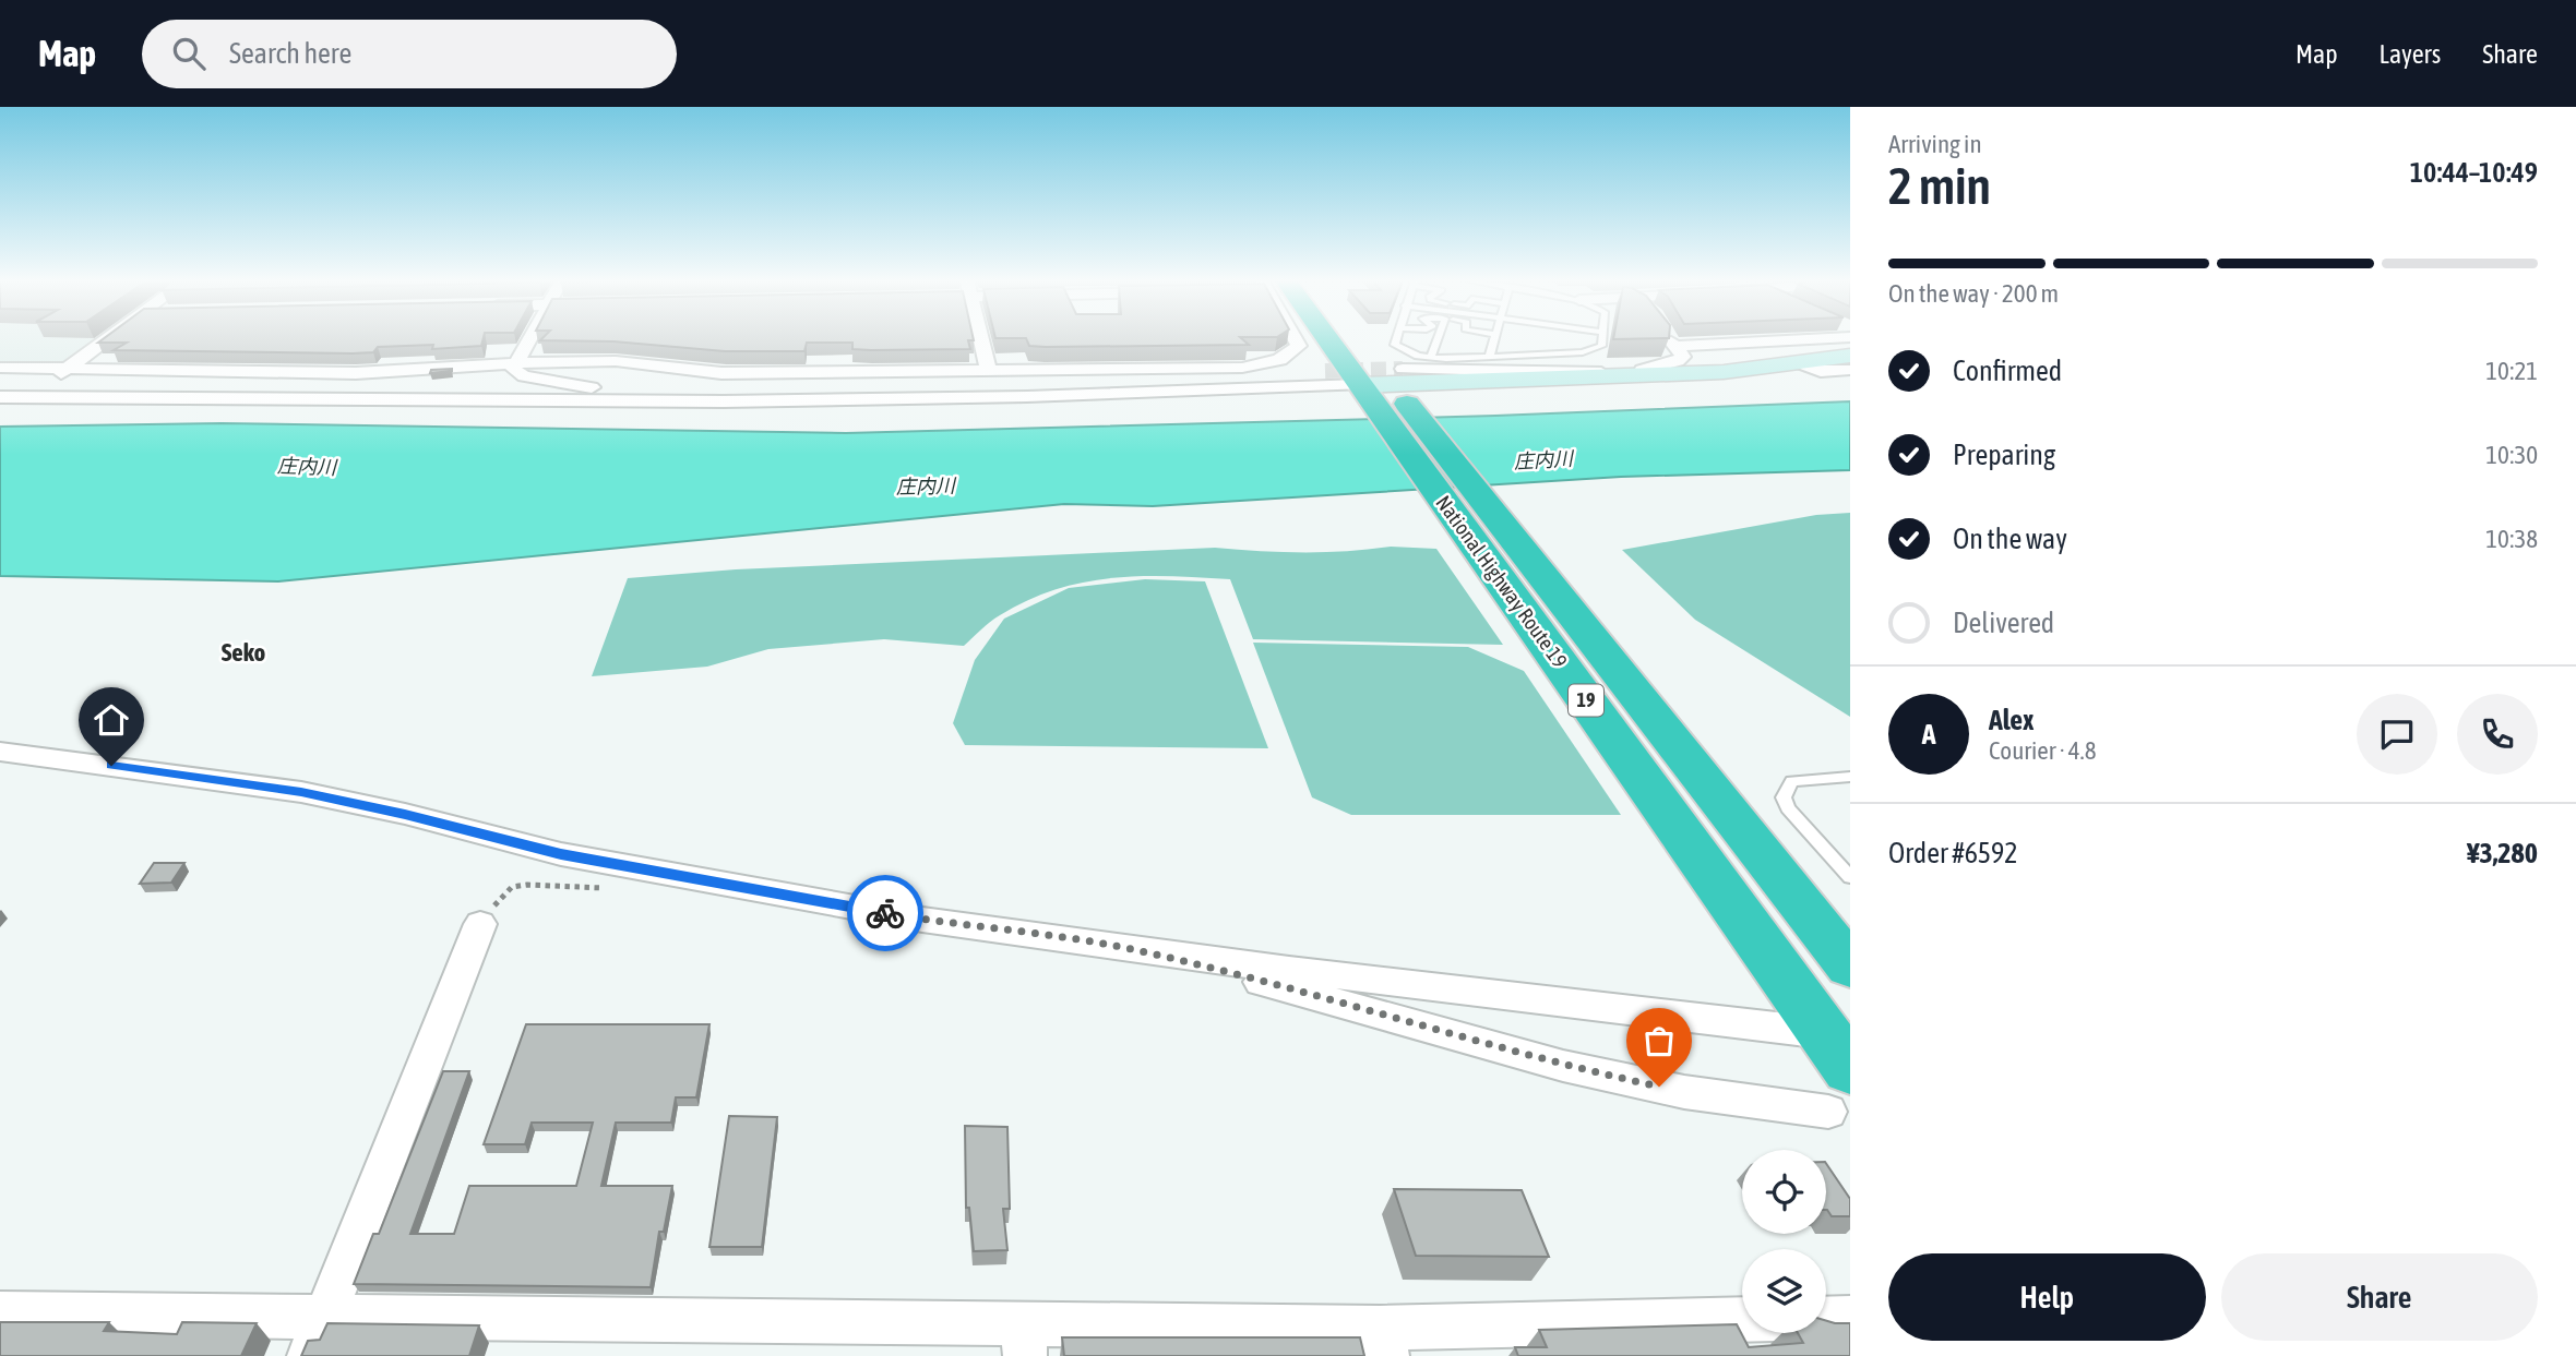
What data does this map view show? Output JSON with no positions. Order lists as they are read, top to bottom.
{
  "streets": {
    "highway": ["National Highway Route 19", "19"]
  },
  "districts": ["Seko"],
  "water": ["庄内川"],
  "page": {
    "header": "Map",
    "search": "Search here",
    "nav": ["Map", "Layers", "Share"],
    "heading": ["2 min", "Arriving in", "10:44–10:49"],
    "panel": [
      "Alex",
      "Courier · 4.8",
      "Order #6592",
      "¥3,280"
    ],
    "bar": "On the way · 200 m",
    "list": [
      ["Confirmed", "10:21"],
      ["Preparing", "10:30"],
      ["On the way", "10:38"],
      "Delivered"
    ],
    "round": "A",
    "buttons": ["Help", "Share"]
  }
}
